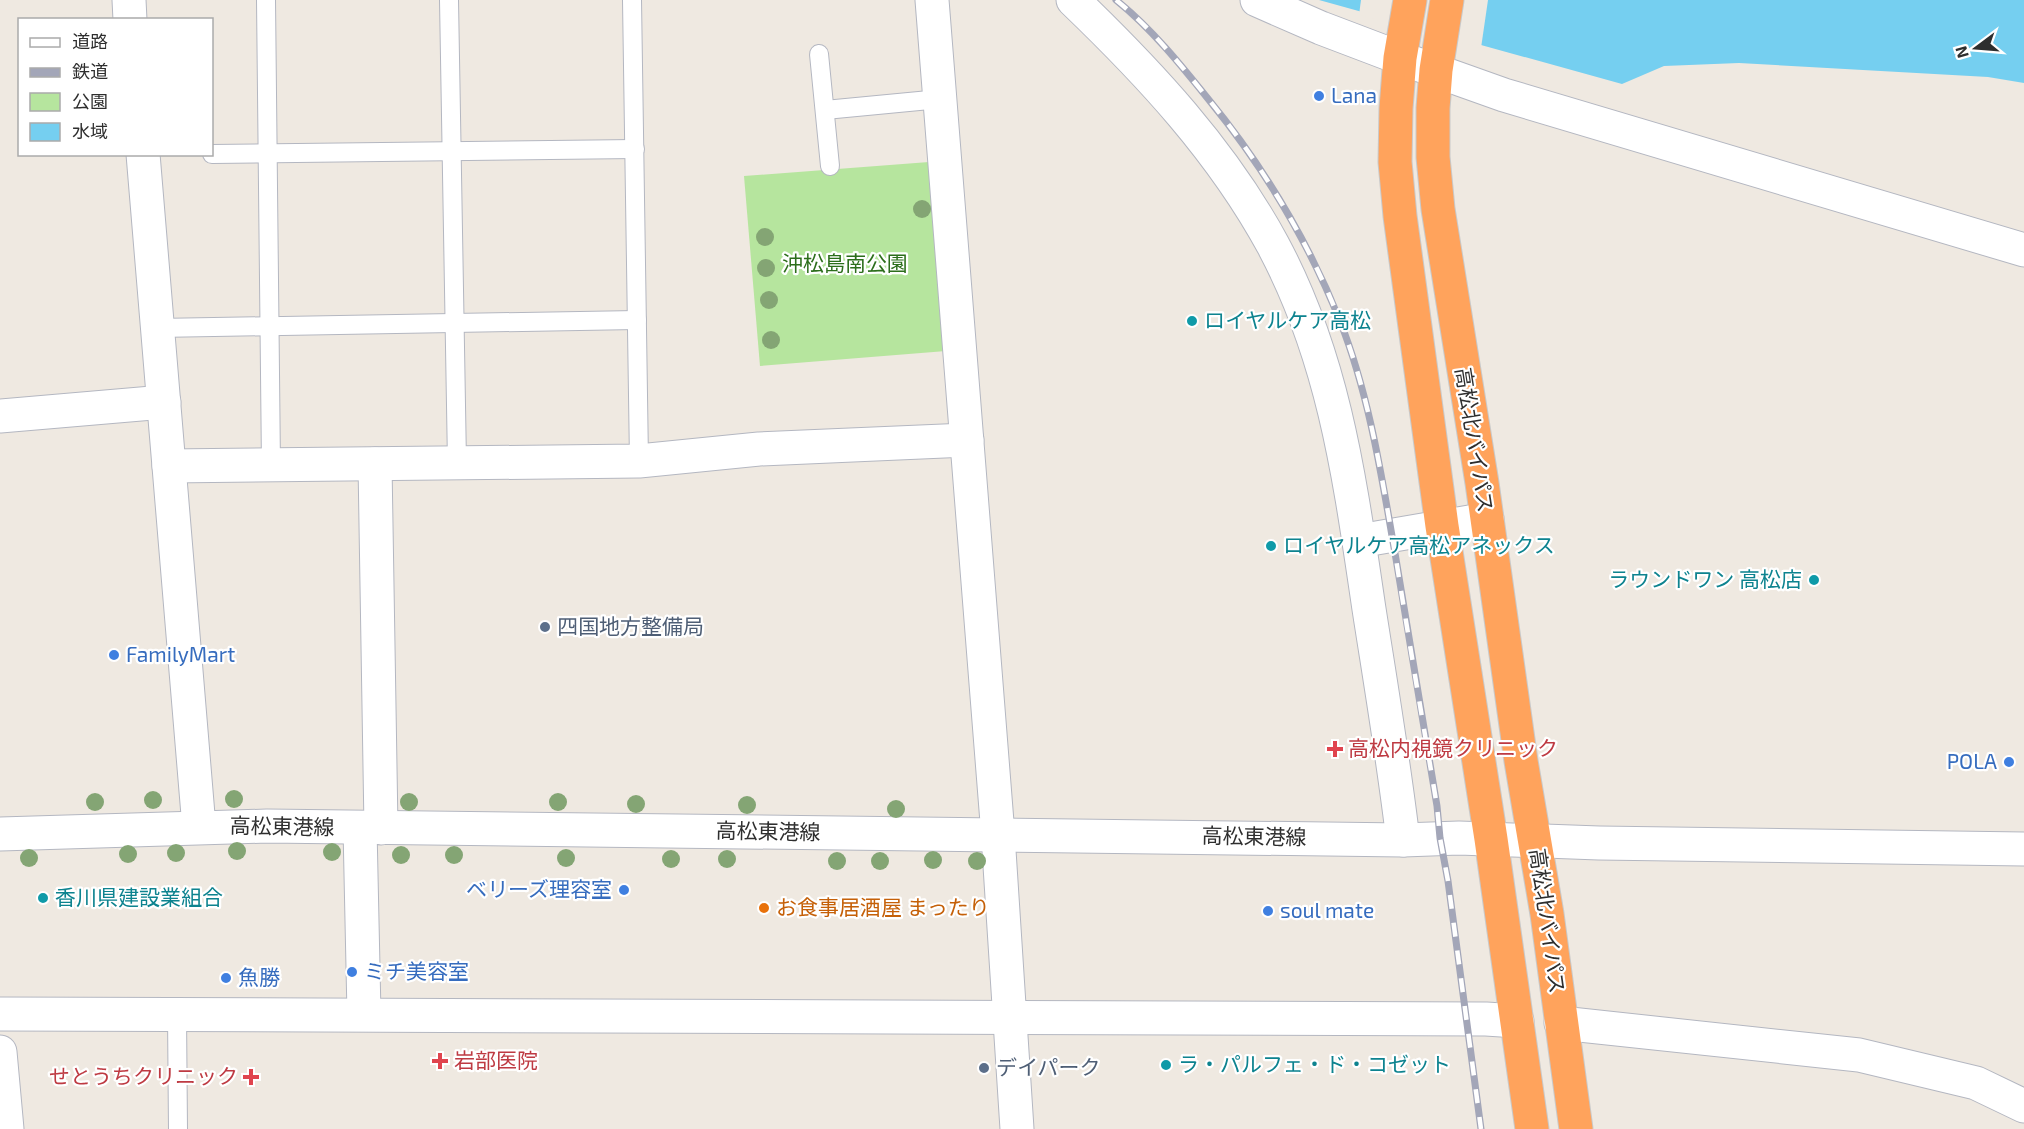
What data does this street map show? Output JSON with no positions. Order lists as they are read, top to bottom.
{
  "streets": {
    "highway": ["高松北バイパス"],
    "street": ["高松東港線"]
  },
  "crossings": [
    ["高松北バイパス", "高松東港線"]
  ],
  "parks": ["沖松島南公園"],
  "places": {
    "other": [
      "Lana",
      "ロイヤルケア高松",
      "ロイヤルケア高松アネックス",
      "ラウンドワン 高松店",
      "四国地方整備局",
      "FamilyMart",
      "POLA",
      "ベリーズ理容室",
      "香川県建設業組合",
      "お食事居酒屋 まったり",
      "soul mate",
      "ミチ美容室",
      "魚勝",
      "ラ・パルフェ・ド・コゼット",
      "デイパーク"
    ],
    "health": ["高松内視鏡クリニック", "岩部医院", "せとうちクリニック"]
  },
  "legend": [
    "道路",
    "鉄道",
    "公園",
    "水域"
  ],
  "north": "left"
}
